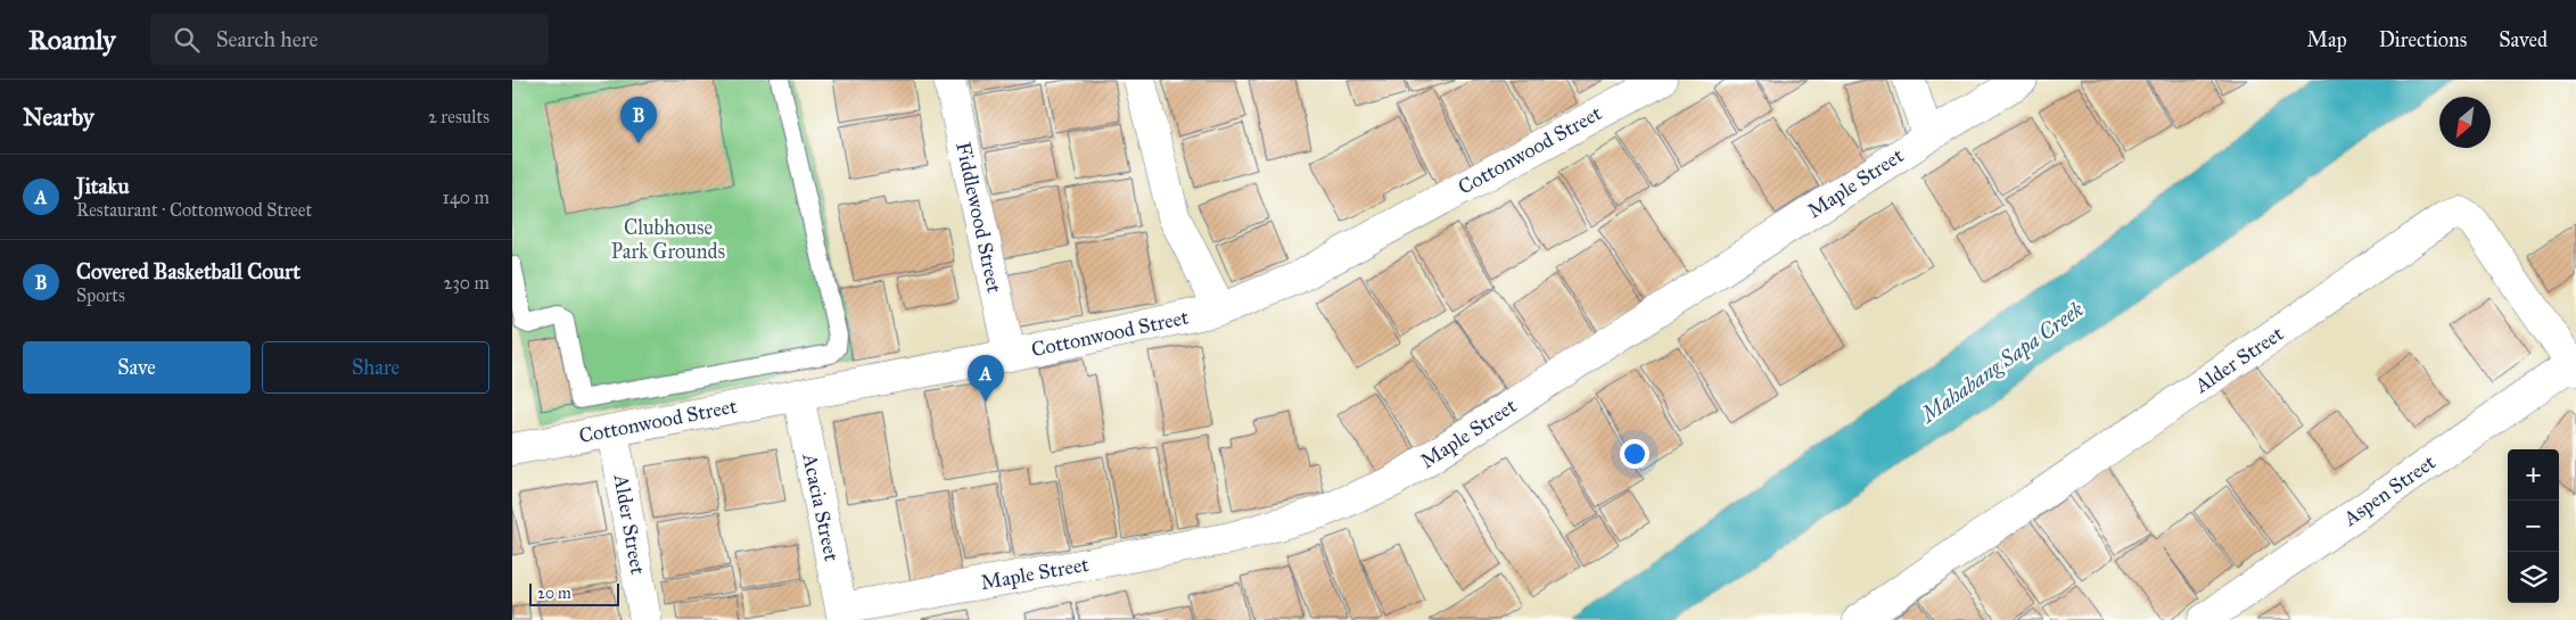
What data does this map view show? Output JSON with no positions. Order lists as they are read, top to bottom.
{
  "streets": {
    "street": [
      "Cottonwood Street",
      "Maple Street",
      "Fiddlewood Street",
      "Alder Street",
      "Aspen Street",
      "Acacia Street"
    ]
  },
  "crossings": [
    ["Cottonwood Street", "Fiddlewood Street"],
    ["Cottonwood Street", "Alder Street"],
    ["Cottonwood Street", "Acacia Street"],
    ["Maple Street", "Acacia Street"],
    ["Alder Street", "Aspen Street"]
  ],
  "water": ["Mahabang Sapa Creek"],
  "parks": ["Clubhouse Park Grounds"],
  "scale_bar": "20 m",
  "north": "bottom left",
  "page": {
    "header": "Roamly",
    "search": "Search here",
    "nav": ["Map", "Directions", "Saved"],
    "heading": ["Nearby", "2 results"],
    "pins": ["B", "A"],
    "list": [
      {
        "mark": "A",
        "name": "Jitaku",
        "note": "Restaurant · Cottonwood Street",
        "value": "140 m"
      },
      {
        "mark": "B",
        "name": "Covered Basketball Court",
        "note": "Sports",
        "value": "230 m"
      }
    ],
    "buttons": ["Save", "Share"],
    "map_buttons": ["+", "−"],
    "scale": "20 m"
  }
}
